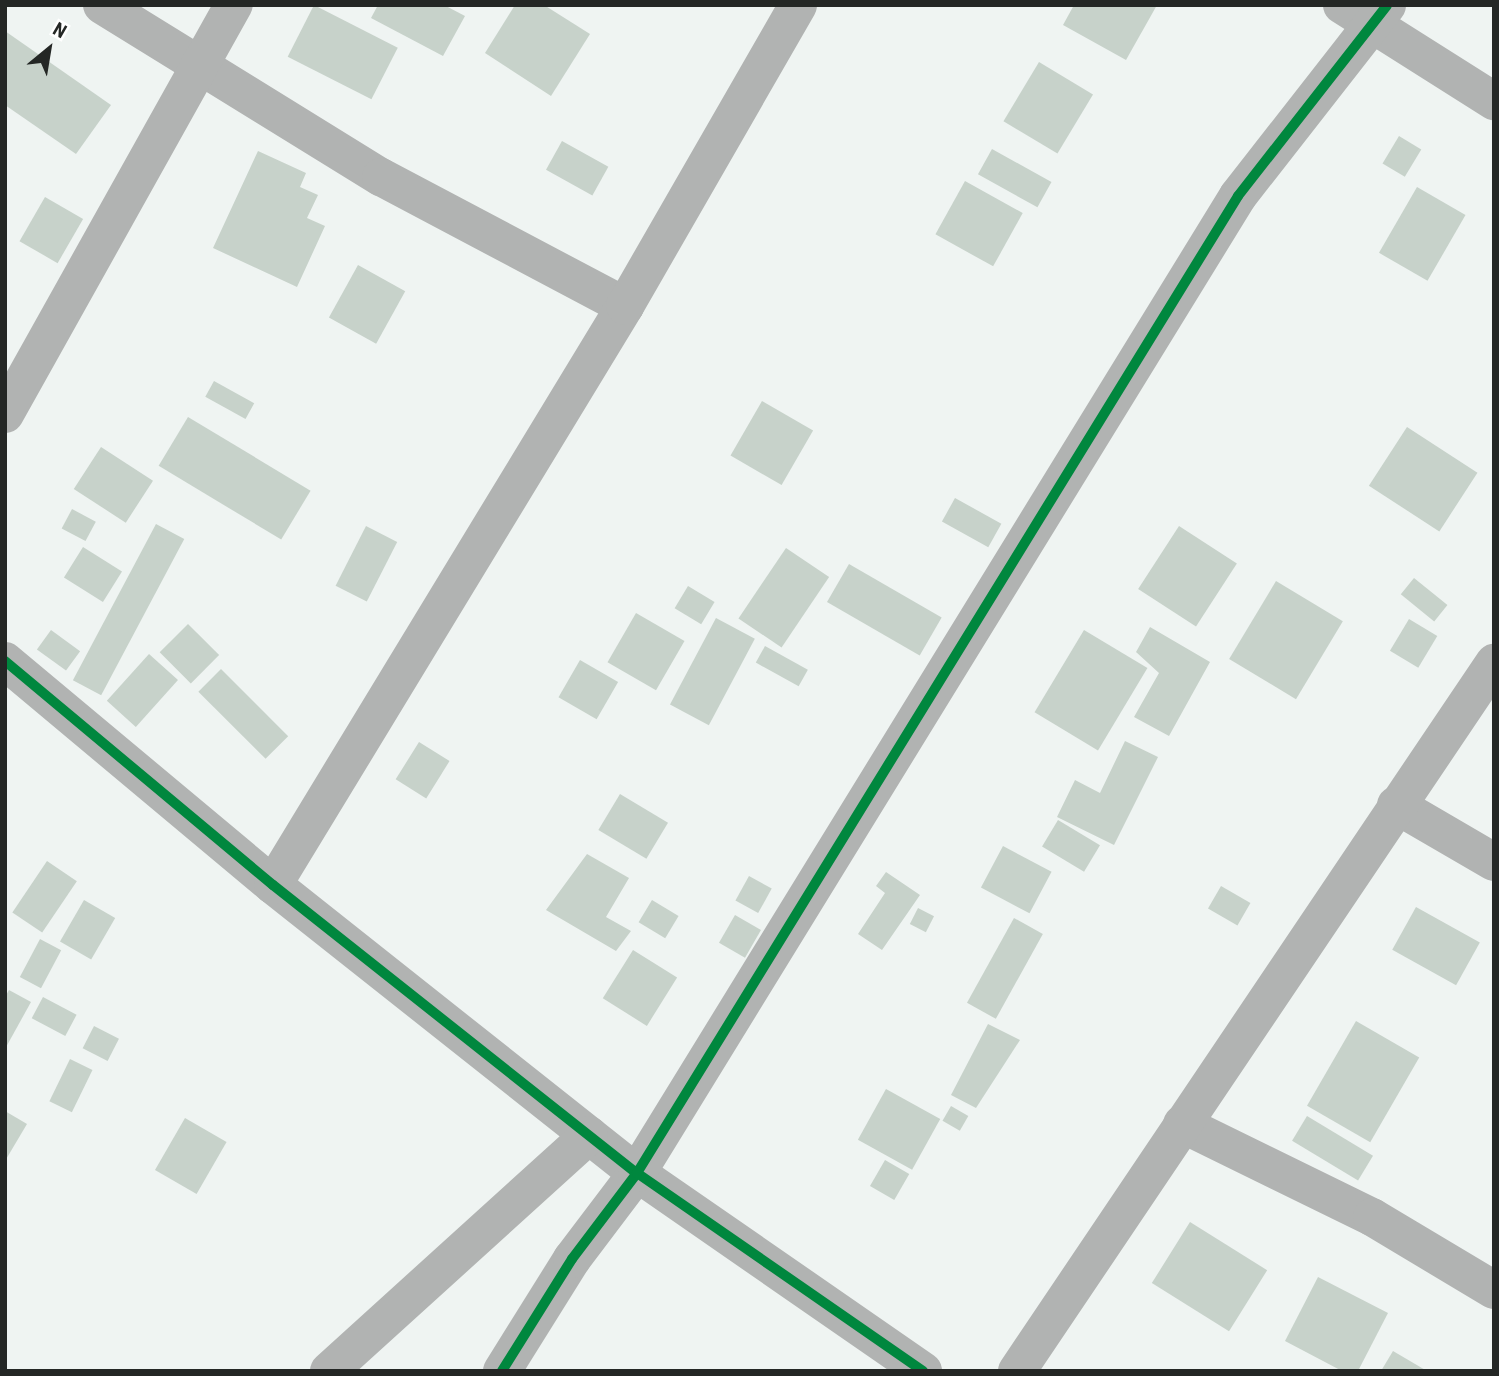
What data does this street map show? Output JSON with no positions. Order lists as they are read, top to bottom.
{
  "north": "top right"
}
